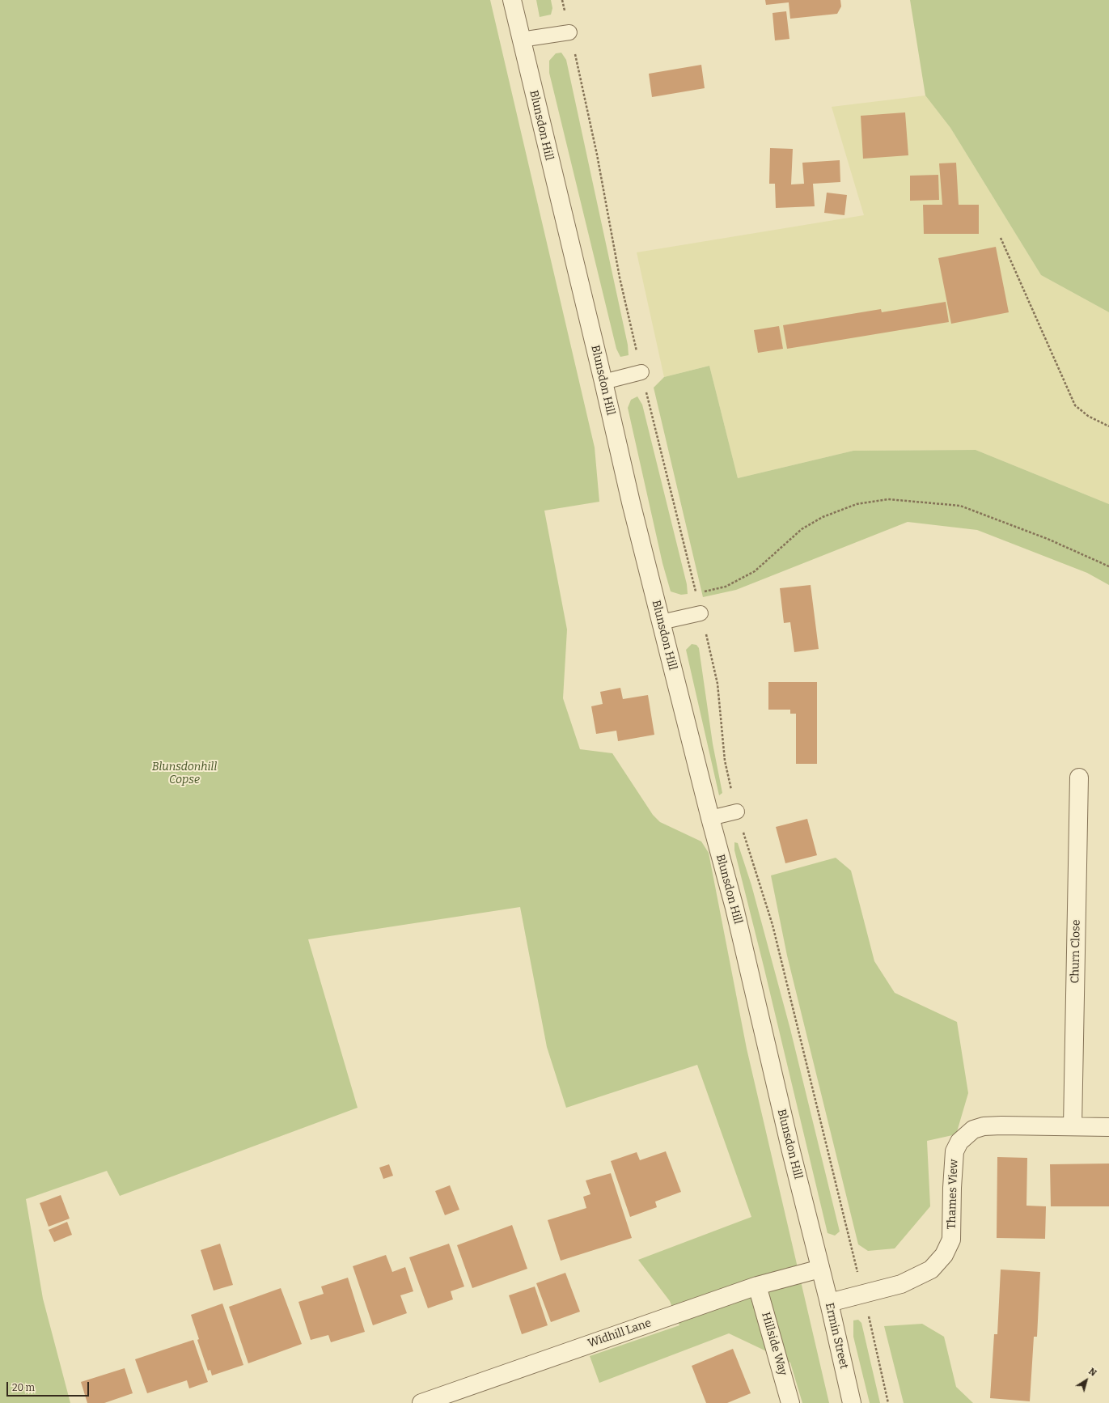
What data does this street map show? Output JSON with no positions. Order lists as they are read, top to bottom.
{
  "streets": {
    "street": [
      "Blunsdon Hill",
      "Churn Close",
      "Thames View",
      "Widhill Lane",
      "Ermin Street",
      "Hillside Way"
    ]
  },
  "crossings": [
    ["Blunsdon Hill", "Widhill Lane"],
    ["Blunsdon Hill", "Ermin Street"],
    ["Churn Close", "Thames View"],
    ["Thames View", "Ermin Street"],
    ["Widhill Lane", "Ermin Street"],
    ["Widhill Lane", "Hillside Way"]
  ],
  "parks": ["Blunsdonhill Copse"],
  "scale_bar": "20 m",
  "north": "top right"
}
